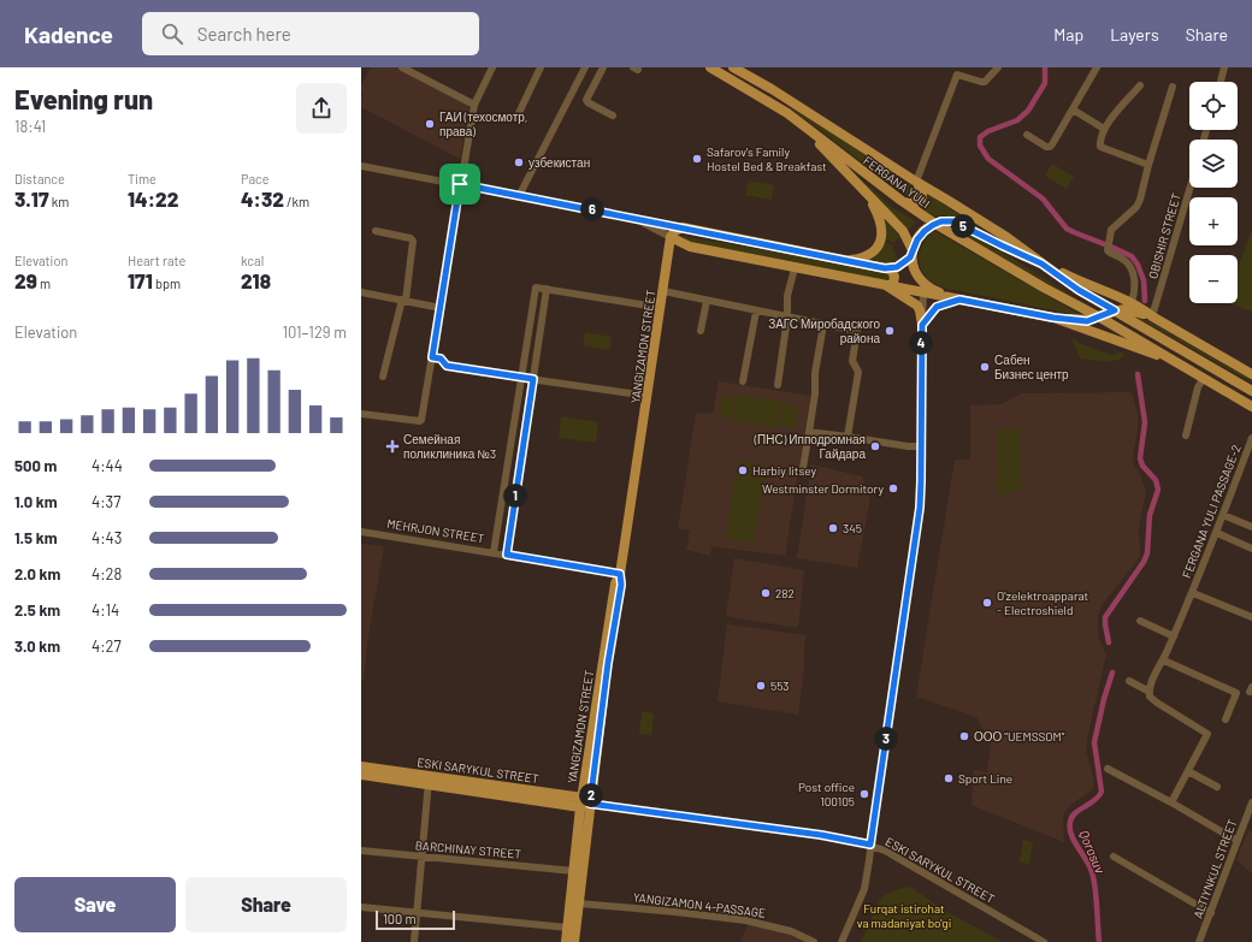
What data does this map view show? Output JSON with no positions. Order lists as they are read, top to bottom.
{
  "streets": {
    "main road": ["FERGANA YULI", "YANGIZAMON STREET", "ESKI SARYKUL STREET"],
    "street": [
      "OBISHIR STREET",
      "FERGANA YULI PASSAGE-2",
      "MEHRJON STREET",
      "BARCHINAY STREET",
      "ALTIYNKUL STREET",
      "YANGIZAMON 4-PASSAGE"
    ]
  },
  "crossings": [
    ["YANGIZAMON STREET", "MEHRJON STREET"],
    ["YANGIZAMON STREET", "ESKI SARYKUL STREET"],
    ["YANGIZAMON STREET", "BARCHINAY STREET"],
    ["YANGIZAMON STREET", "YANGIZAMON 4-PASSAGE"]
  ],
  "water": ["Qorasuv"],
  "parks": ["Furqat istirohat va madaniyat bo'gi"],
  "places": {
    "other": [
      "ГАИ (техосмотр, права)",
      "Safarov's Family Hostel Bed & Breakfast",
      "узбекистан",
      "ЗАГС Миробадского района",
      "Сабен Бизнес центр",
      "(ПНС) Ипподромная Гайдара",
      "Harbiy litsey",
      "Westminster Dormitory",
      "345",
      "282",
      "O'zelektroapparat - Electroshield",
      "553",
      "ООО \"UEMSSOM\"",
      "Sport Line",
      "Post office 100105"
    ],
    "health": ["Семейная поликлиника №3"]
  },
  "scale_bar": "100 m",
  "page": {
    "header": "Kadence",
    "search": "Search here",
    "nav": ["Map", "Layers", "Share"],
    "heading": ["Evening run", "18:41"],
    "map_buttons": ["+", "−"],
    "stats": [
      ["Distance", "3.17 km"],
      ["Time", "14:22"],
      ["Pace", "4:32 /km"],
      ["Elevation", "29 m"],
      ["Heart rate", "171 bpm"],
      ["kcal", "218"]
    ],
    "pins": [
      "6",
      "5",
      "4",
      "1",
      "3",
      "2"
    ],
    "chart": ["Elevation", "101–129 m"],
    "list": [
      {
        "name": "500 m",
        "note": "4:44"
      },
      {
        "name": "1.0 km",
        "note": "4:37"
      },
      {
        "name": "1.5 km",
        "note": "4:43"
      },
      {
        "name": "2.0 km",
        "note": "4:28"
      },
      {
        "name": "2.5 km",
        "note": "4:14"
      },
      {
        "name": "3.0 km",
        "note": "4:27"
      }
    ],
    "buttons": ["Save", "Share"],
    "scale": "100 m"
  }
}
